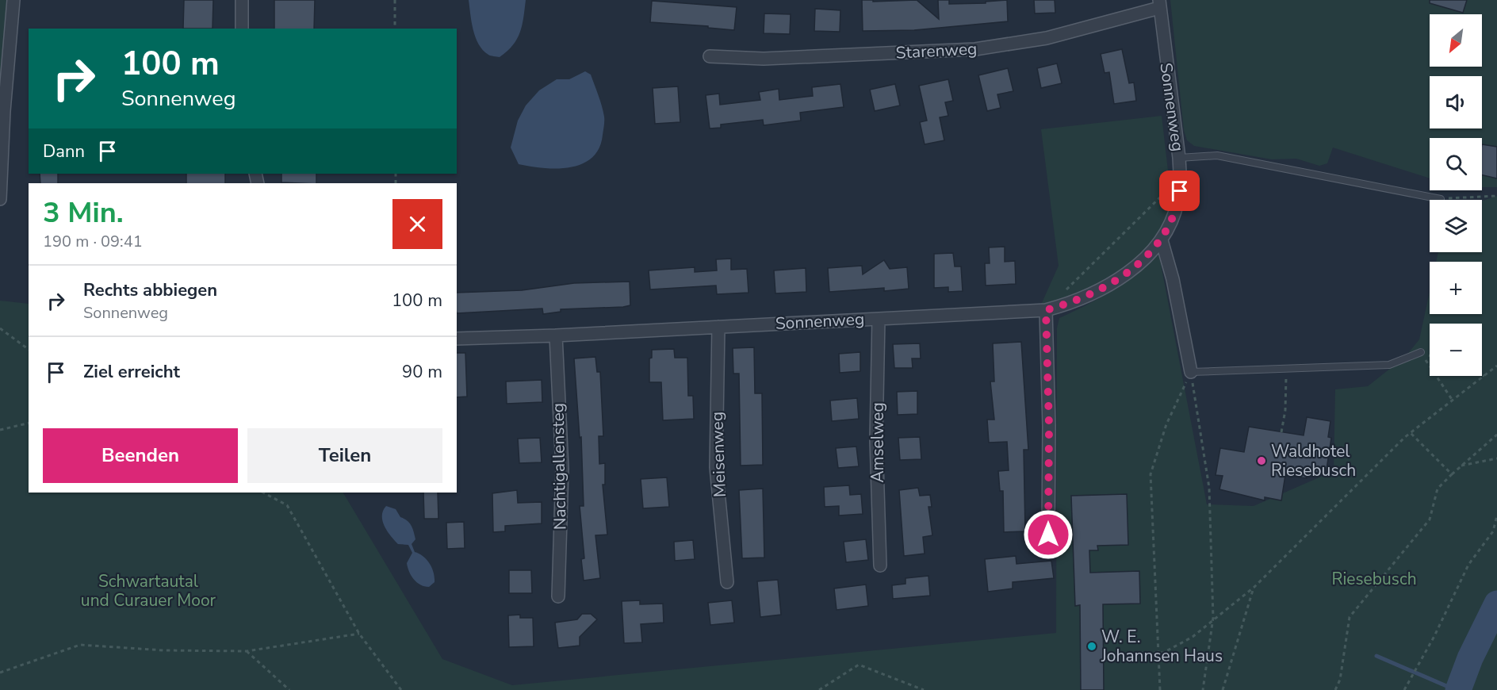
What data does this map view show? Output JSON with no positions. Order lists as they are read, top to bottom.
{
  "streets": {
    "street": [
      "Starenweg",
      "Sonnenweg",
      "Amselweg",
      "Meisenweg",
      "Nachtigallensteg"
    ]
  },
  "crossings": [
    ["Starenweg", "Sonnenweg"],
    ["Sonnenweg", "Amselweg"],
    ["Sonnenweg", "Meisenweg"],
    ["Sonnenweg", "Nachtigallensteg"]
  ],
  "parks": ["Riesebusch", "Schwartautal und Curauer Moor"],
  "places": ["Waldhotel Riesebusch", "W. E. Johannsen Haus"],
  "north": "bottom left",
  "page": {
    "map_buttons": ["+", "−"],
    "turn": ["100 m", "Sonnenweg"],
    "then": "Dann",
    "heading": ["3 Min.", "190 m · 09:41"],
    "list": [
      {
        "name": "Rechts abbiegen",
        "note": "Sonnenweg",
        "value": "100 m"
      },
      {
        "name": "Ziel erreicht",
        "value": "90 m"
      }
    ],
    "buttons": ["Beenden", "Teilen"]
  }
}
